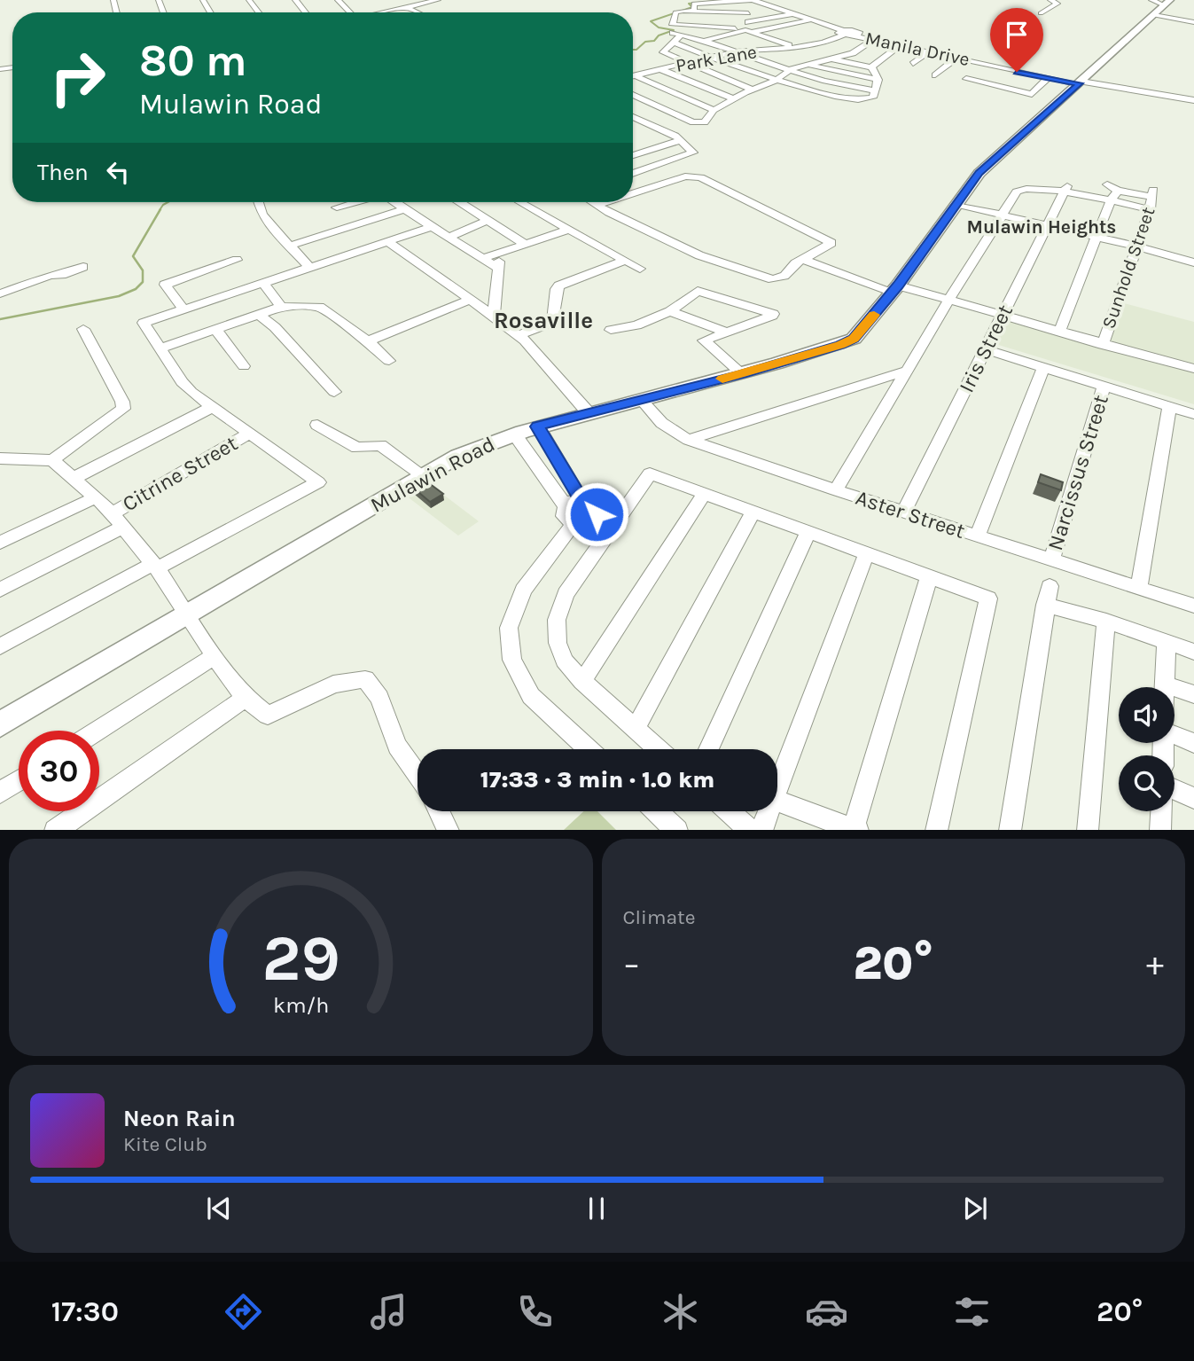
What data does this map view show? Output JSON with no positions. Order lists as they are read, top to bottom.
{
  "streets": {
    "main road": ["Mulawin Road"],
    "street": [
      "Manila Drive",
      "Park Lane",
      "Sunhold Street",
      "Iris Street",
      "Narcissus Street",
      "Citrine Street",
      "Aster Street"
    ]
  },
  "crossings": [
    ["Manila Drive", "Park Lane"],
    ["Manila Drive", "Mulawin Road"],
    ["Iris Street", "Aster Street"],
    ["Narcissus Street", "Aster Street"],
    ["Mulawin Road", "Aster Street"]
  ],
  "districts": ["Mulawin Heights", "Rosaville"],
  "page": {
    "turn": ["80 m", "Mulawin Road"],
    "then": "Then",
    "limit": "30",
    "trip": "17:33 · 3 min · 1.0 km",
    "tile": "Climate",
    "heat": ["−", "20°", "+"],
    "song": ["Neon Rain", "Kite Club"],
    "tabs": ["17:30", "20°"],
    "gauge": ["29", "km/h"]
  }
}
